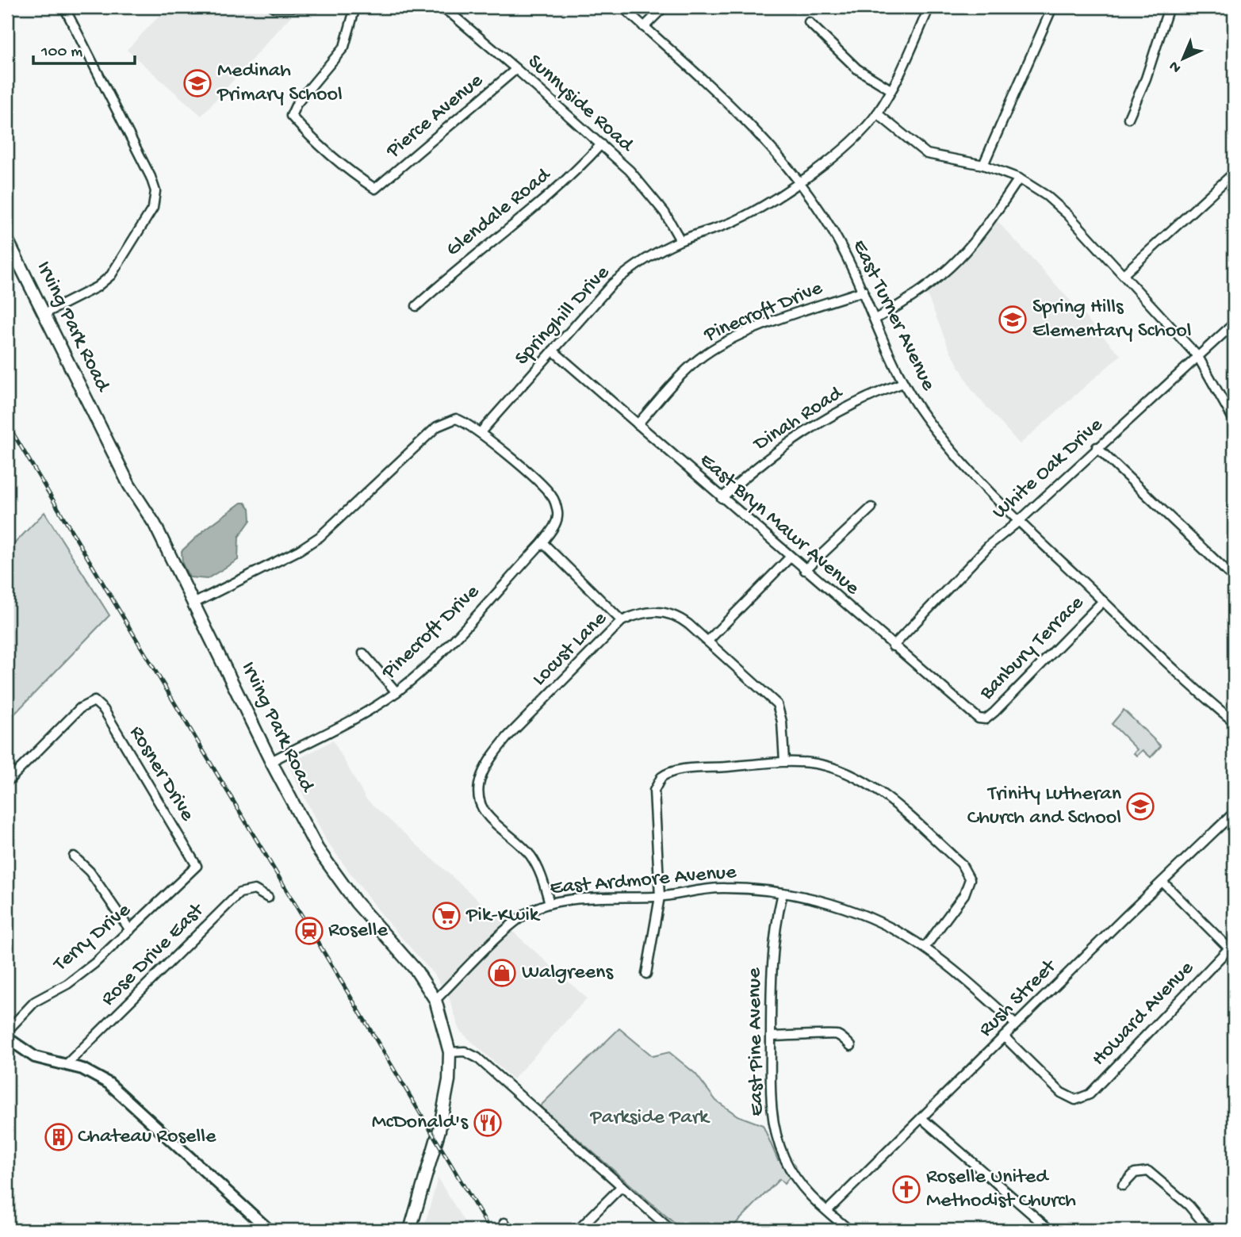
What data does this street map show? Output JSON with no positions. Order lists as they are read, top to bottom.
{
  "streets": {
    "main road": ["Irving Park Road"],
    "street": [
      "Sunnyside Road",
      "Pierce Avenue",
      "Glendale Road",
      "Pinecroft Drive",
      "East Turner Avenue",
      "Springhill Drive",
      "Dinah Road",
      "White Oak Drive",
      "East Bryn Mawr Avenue",
      "Banbury Terrace",
      "Locust Lane",
      "Rosner Drive",
      "East Ardmore Avenue",
      "Terry Drive",
      "Rose Drive East",
      "Rush Street",
      "Howard Avenue",
      "East Pine Avenue"
    ]
  },
  "crossings": [
    ["Sunnyside Road", "Pierce Avenue"],
    ["Sunnyside Road", "Glendale Road"],
    ["Sunnyside Road", "Springhill Drive"],
    ["Pinecroft Drive", "East Turner Avenue"],
    ["Pinecroft Drive", "Springhill Drive"],
    ["Pinecroft Drive", "Irving Park Road"],
    ["Pinecroft Drive", "East Bryn Mawr Avenue"],
    ["East Turner Avenue", "Springhill Drive"],
    ["East Turner Avenue", "Dinah Road"],
    ["East Turner Avenue", "White Oak Drive"],
    ["East Turner Avenue", "Banbury Terrace"],
    ["Springhill Drive", "East Bryn Mawr Avenue"],
    ["Irving Park Road", "East Ardmore Avenue"],
    ["Dinah Road", "East Bryn Mawr Avenue"],
    ["White Oak Drive", "East Bryn Mawr Avenue"],
    ["East Bryn Mawr Avenue", "Banbury Terrace"],
    ["Locust Lane", "East Ardmore Avenue"],
    ["Rosner Drive", "Terry Drive"],
    ["East Ardmore Avenue", "Rush Street"],
    ["East Ardmore Avenue", "East Pine Avenue"],
    ["Rush Street", "Howard Avenue"],
    ["Rush Street", "East Pine Avenue"]
  ],
  "parks": ["Parkside Park"],
  "places": {
    "school or university": ["Medinah Primary School", "Spring Hills Elementary School", "Trinity Lutheran Church and School"],
    "supermarket": ["Pik-Kwik"],
    "station": ["Roselle"],
    "shop": ["Walgreens"],
    "restaurant": ["McDonald's"],
    "building": ["Chateau Roselle"],
    "church": ["Roselle United Methodist Church"]
  },
  "scale_bar": "100 m",
  "north": "bottom left"
}
